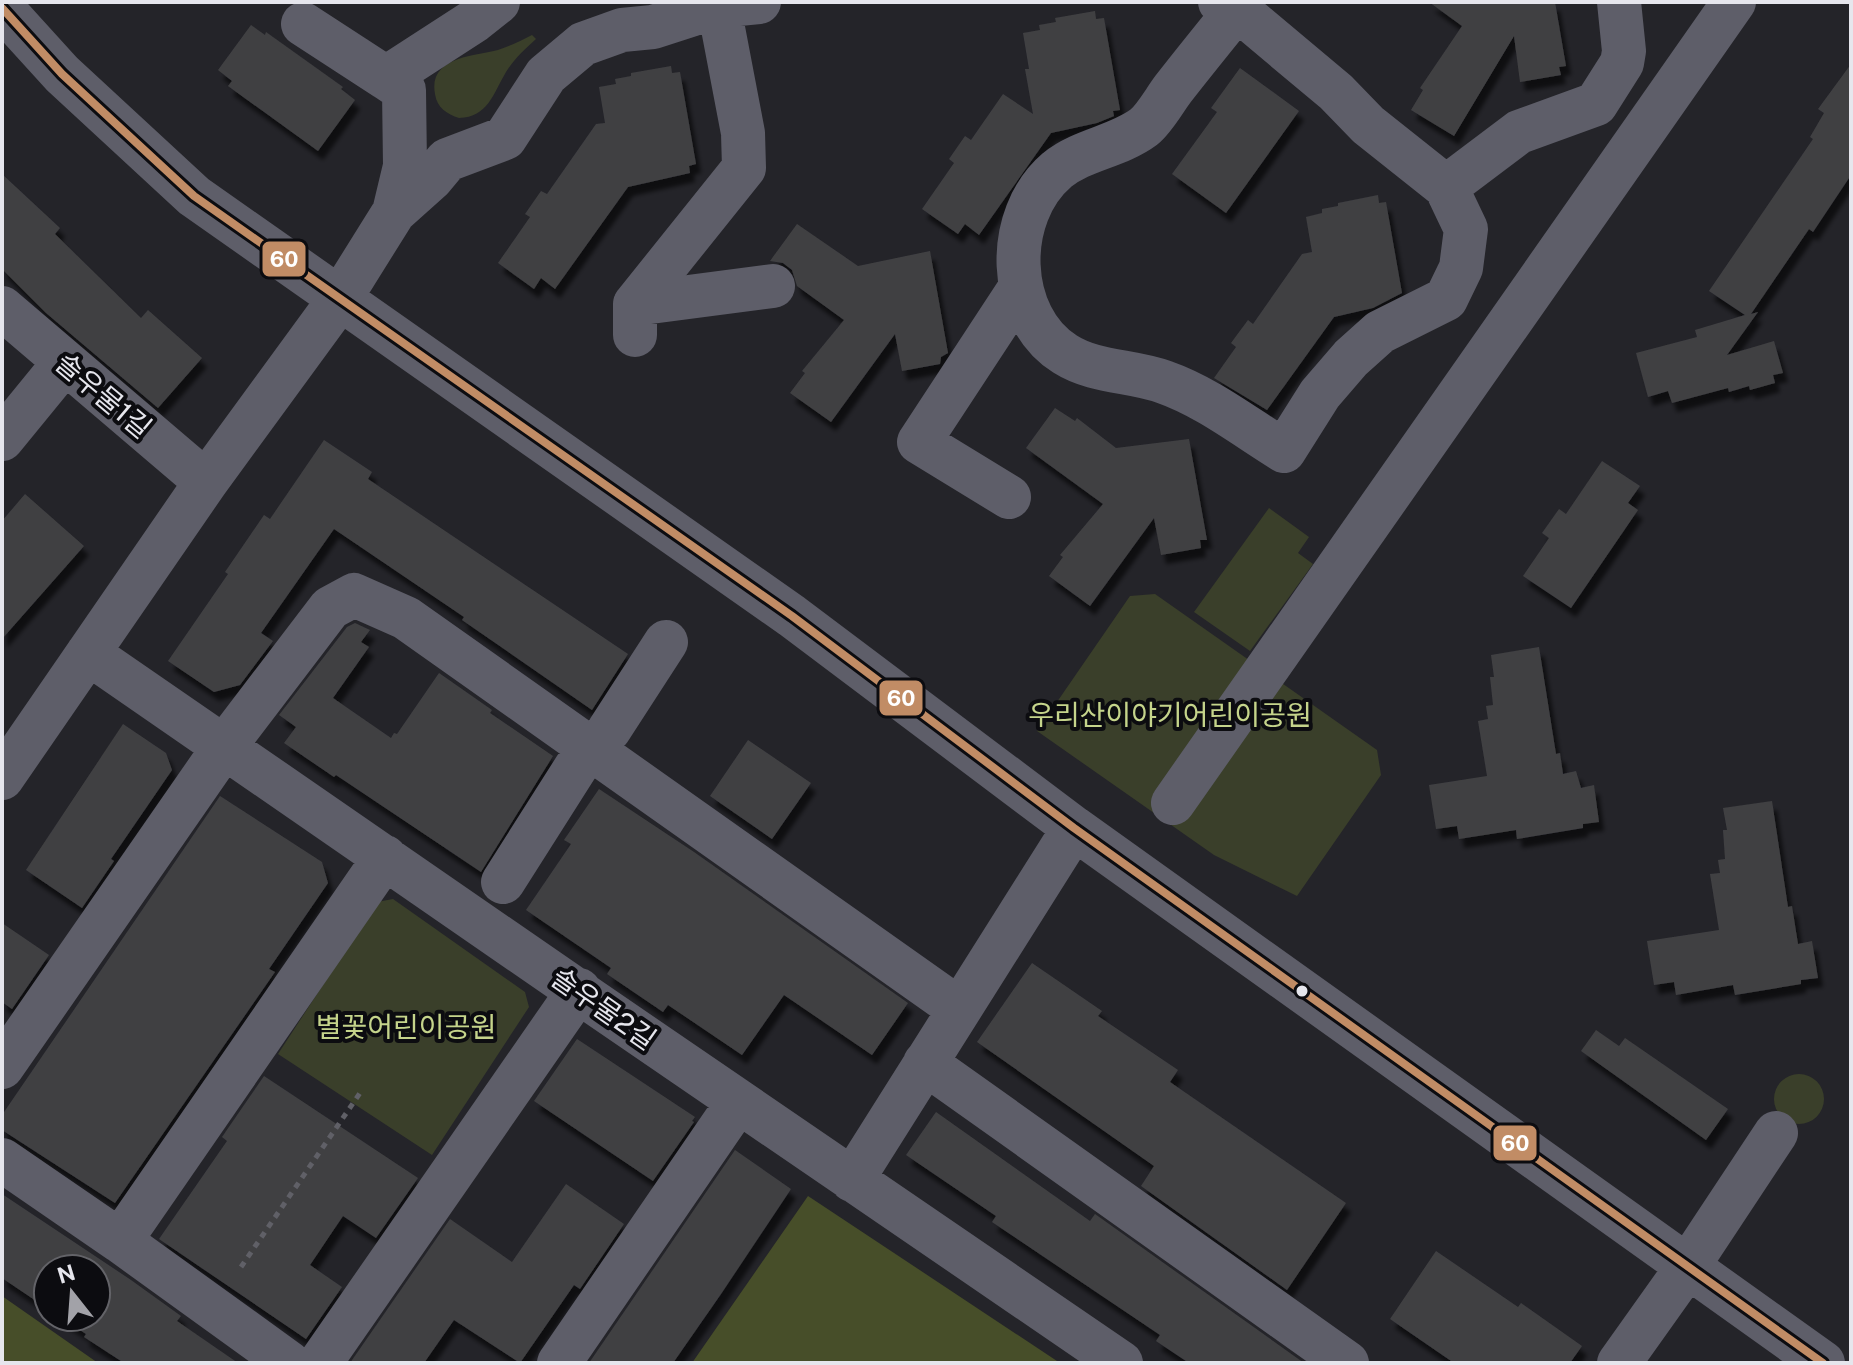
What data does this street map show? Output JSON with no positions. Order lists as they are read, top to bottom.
{
  "streets": {
    "street": ["솔우물1길", "솔우물2길"]
  },
  "parks": ["우리산이야기어린이공원", "별꽃어린이공원"],
  "lines": ["transit line 60"],
  "north": "top"
}
